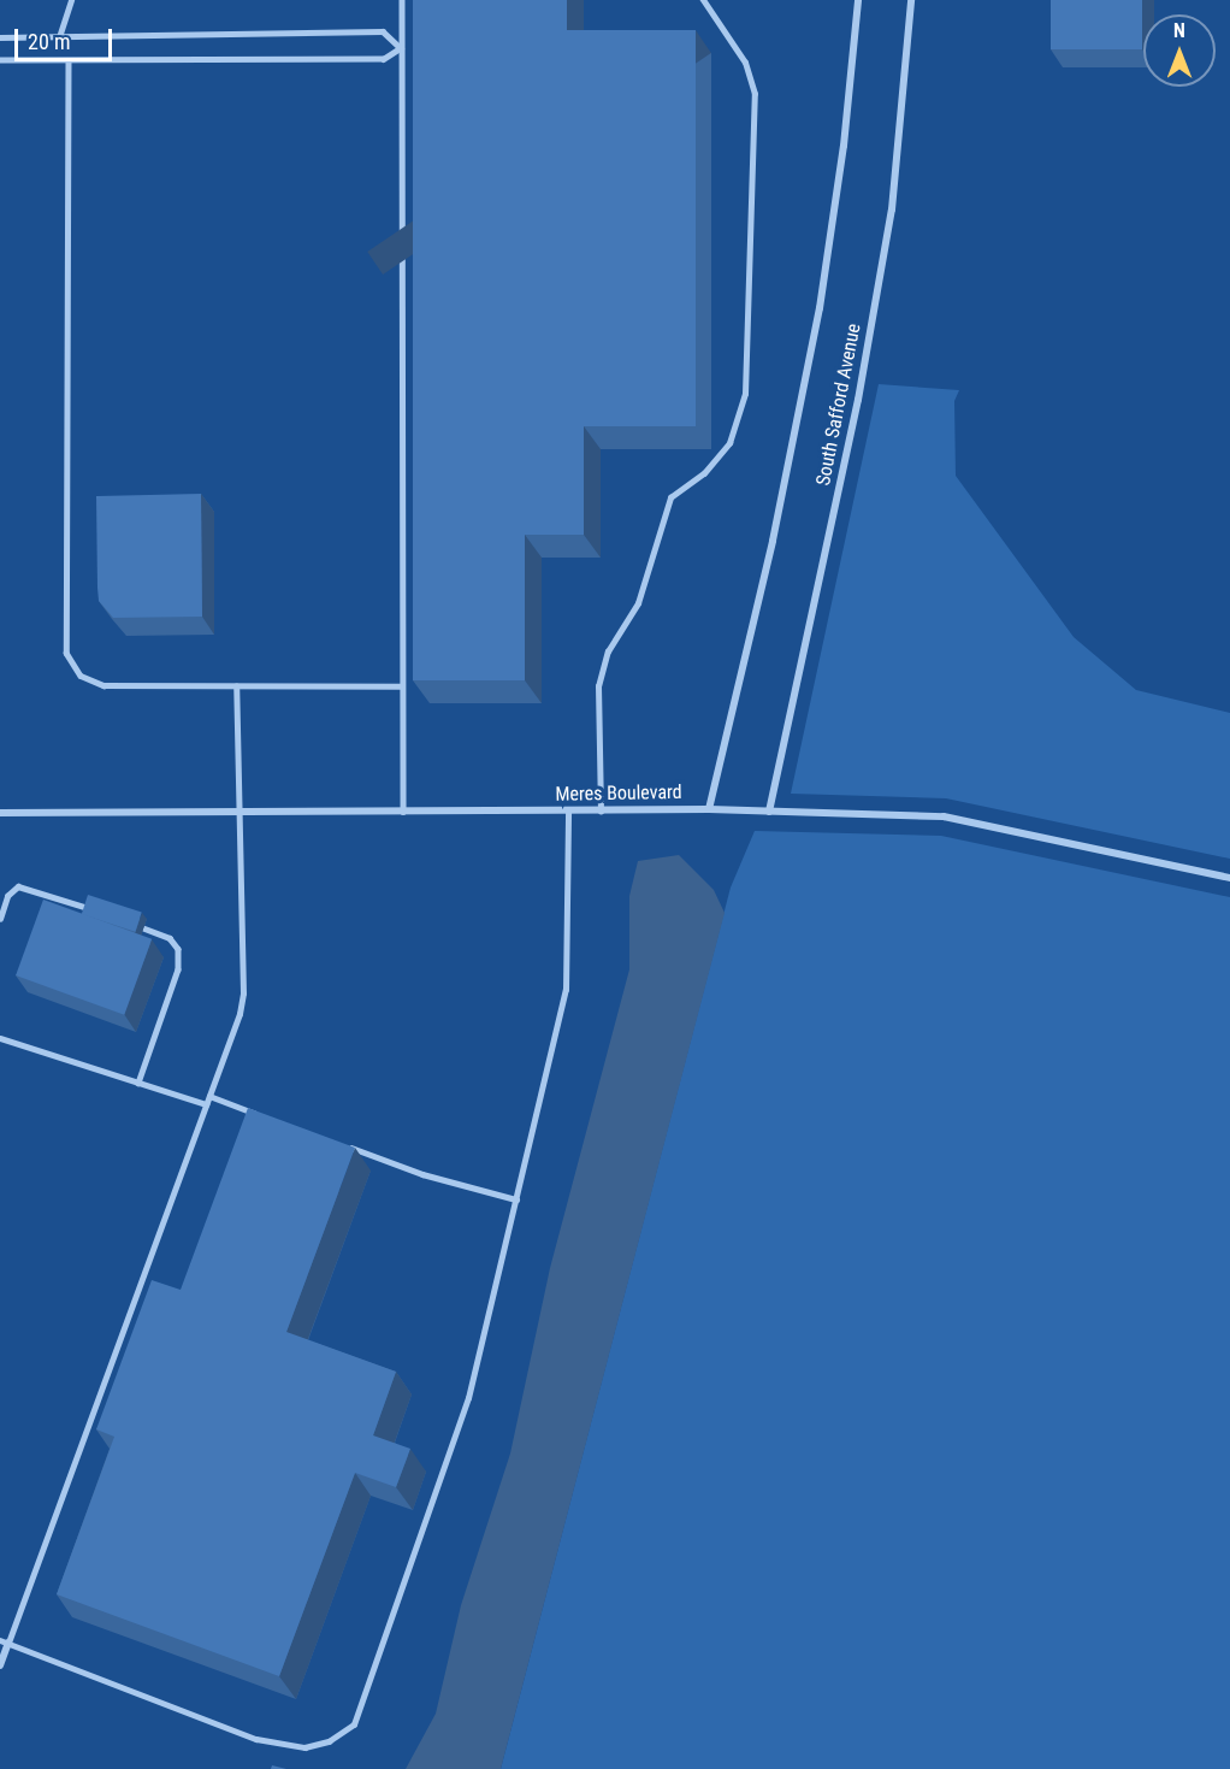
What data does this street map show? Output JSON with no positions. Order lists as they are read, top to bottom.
{
  "streets": {
    "street": ["South Safford Avenue", "Meres Boulevard"]
  },
  "crossings": [
    ["South Safford Avenue", "Meres Boulevard"]
  ],
  "scale_bar": "20 m",
  "north": "top"
}
